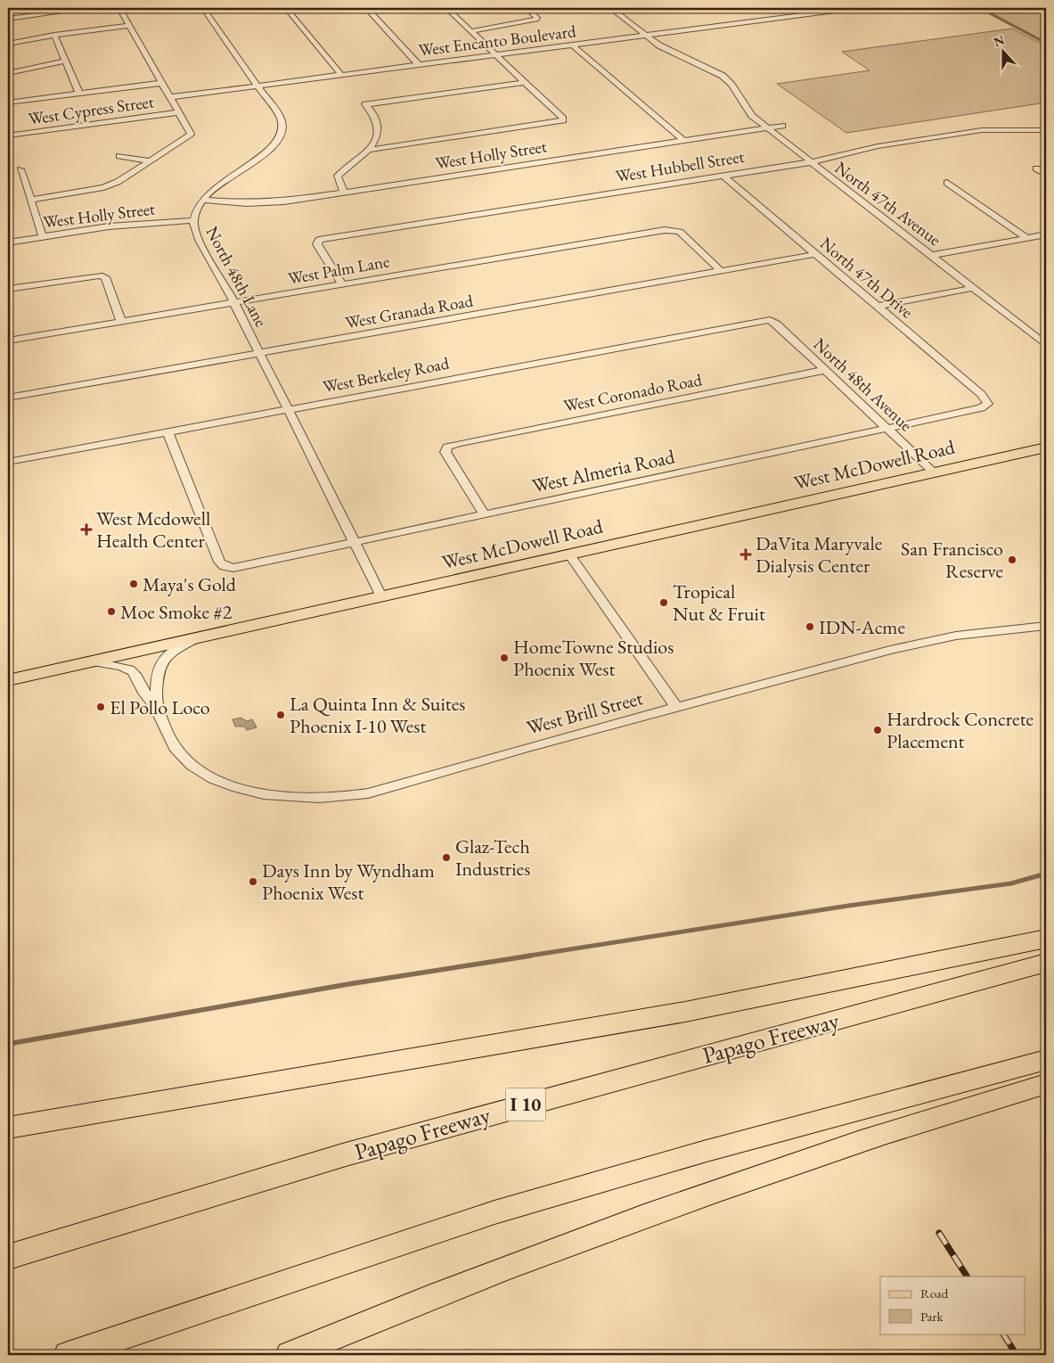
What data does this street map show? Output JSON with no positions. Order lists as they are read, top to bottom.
{
  "streets": {
    "highway": ["Papago Freeway", "I 10"],
    "main road": ["West McDowell Road"],
    "street": [
      "West Encanto Boulevard",
      "West Cypress Street",
      "West Holly Street",
      "West Hubbell Street",
      "North 47th Avenue",
      "West Palm Lane",
      "North 48th Lane",
      "North 47th Drive",
      "West Granada Road",
      "West Berkeley Road",
      "North 48th Avenue",
      "West Coronado Road",
      "West Almeria Road",
      "West Brill Street"
    ]
  },
  "crossings": [
    ["West Encanto Boulevard", "North 47th Avenue"],
    ["West Encanto Boulevard", "North 48th Lane"],
    ["West Holly Street", "North 47th Avenue"],
    ["West Holly Street", "North 48th Lane"],
    ["West Hubbell Street", "North 47th Avenue"],
    ["West Hubbell Street", "West Palm Lane"],
    ["West Hubbell Street", "North 47th Drive"],
    ["West Palm Lane", "North 48th Lane"],
    ["West Palm Lane", "West Granada Road"],
    ["North 48th Lane", "West Granada Road"],
    ["North 48th Lane", "West Berkeley Road"],
    ["North 48th Lane", "West McDowell Road"],
    ["North 48th Lane", "West Almeria Road"],
    ["North 47th Drive", "West Granada Road"],
    ["North 47th Drive", "West Almeria Road"],
    ["West Berkeley Road", "North 48th Avenue"],
    ["West Berkeley Road", "West Almeria Road"],
    ["North 48th Avenue", "West Coronado Road"],
    ["North 48th Avenue", "West McDowell Road"],
    ["North 48th Avenue", "West Almeria Road"]
  ],
  "places": {
    "health": ["West Mcdowell Health Center", "DaVita Maryvale Dialysis Center"],
    "other": [
      "San Francisco Reserve",
      "Maya's Gold",
      "Tropical Nut & Fruit",
      "Moe Smoke #2",
      "IDN-Acme",
      "HomeTowne Studios Phoenix West",
      "El Pollo Loco",
      "La Quinta Inn & Suites Phoenix I-10 West",
      "Hardrock Concrete Placement",
      "Glaz-Tech Industries",
      "Days Inn by Wyndham Phoenix West"
    ]
  },
  "legend": ["Road", "Park"],
  "north": "top"
}
